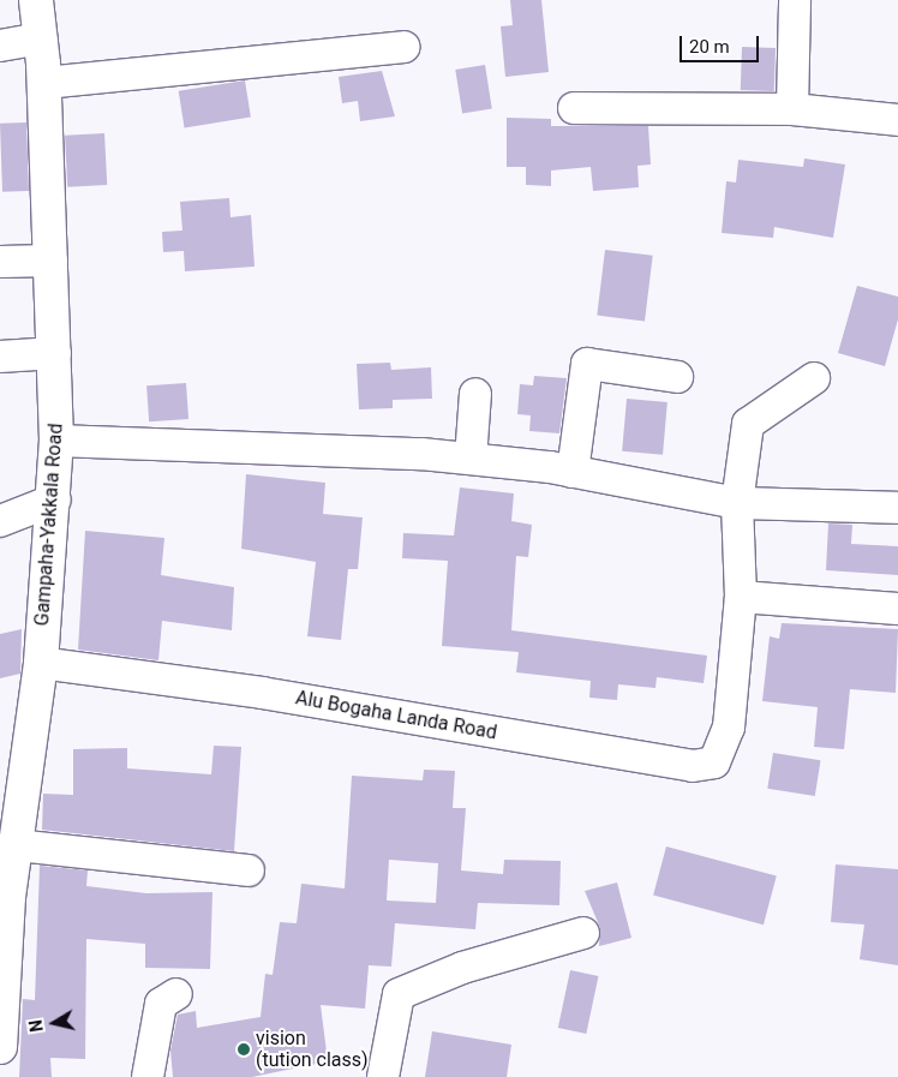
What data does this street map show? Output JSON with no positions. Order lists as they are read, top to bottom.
{
  "streets": {
    "highway": ["Gampaha-Yakkala Road"],
    "street": ["Alu Bogaha Landa Road"]
  },
  "crossings": [
    ["Gampaha-Yakkala Road", "Alu Bogaha Landa Road"]
  ],
  "places": ["vision (tution class)"],
  "scale_bar": "20 m",
  "north": "left"
}
